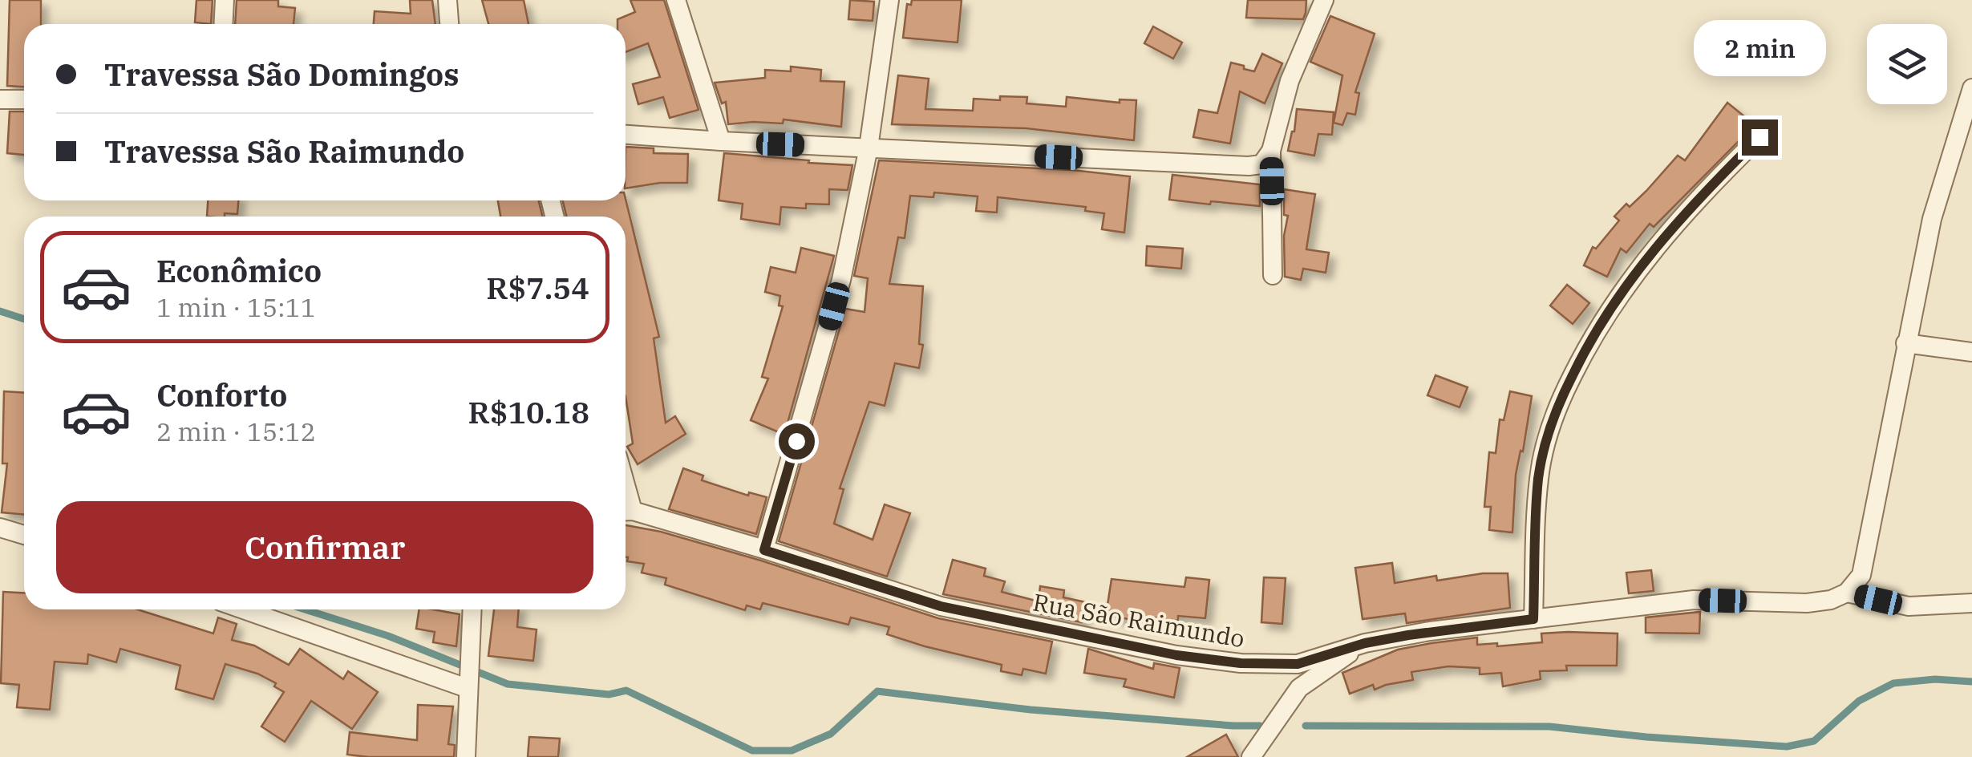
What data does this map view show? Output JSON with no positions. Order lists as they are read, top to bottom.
{
  "streets": {
    "street": ["Rua São Raimundo"]
  },
  "page": {
    "bubble": "2 min",
    "banner": ["Travessa São Domingos", "Travessa São Raimundo"],
    "list": [
      {
        "name": "Econômico",
        "note": "1 min · 15:11",
        "value": "R$7.54"
      },
      {
        "name": "Conforto",
        "note": "2 min · 15:12",
        "value": "R$10.18"
      }
    ],
    "buttons": "Confirmar"
  }
}
